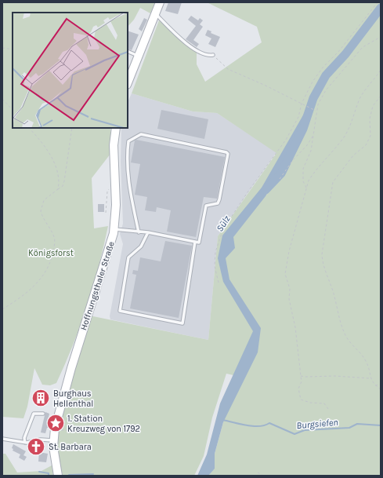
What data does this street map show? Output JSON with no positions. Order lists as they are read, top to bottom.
{
  "streets": {
    "main road": ["Hoffnungsthaler Straße"]
  },
  "water": ["Sülz", "Burgsiefen"],
  "parks": ["Königsforst"],
  "places": {
    "building": ["Burghaus Hellenthal"],
    "place": ["1. Station Kreuzweg von 1792"],
    "church": ["St. Barbara"]
  }
}
